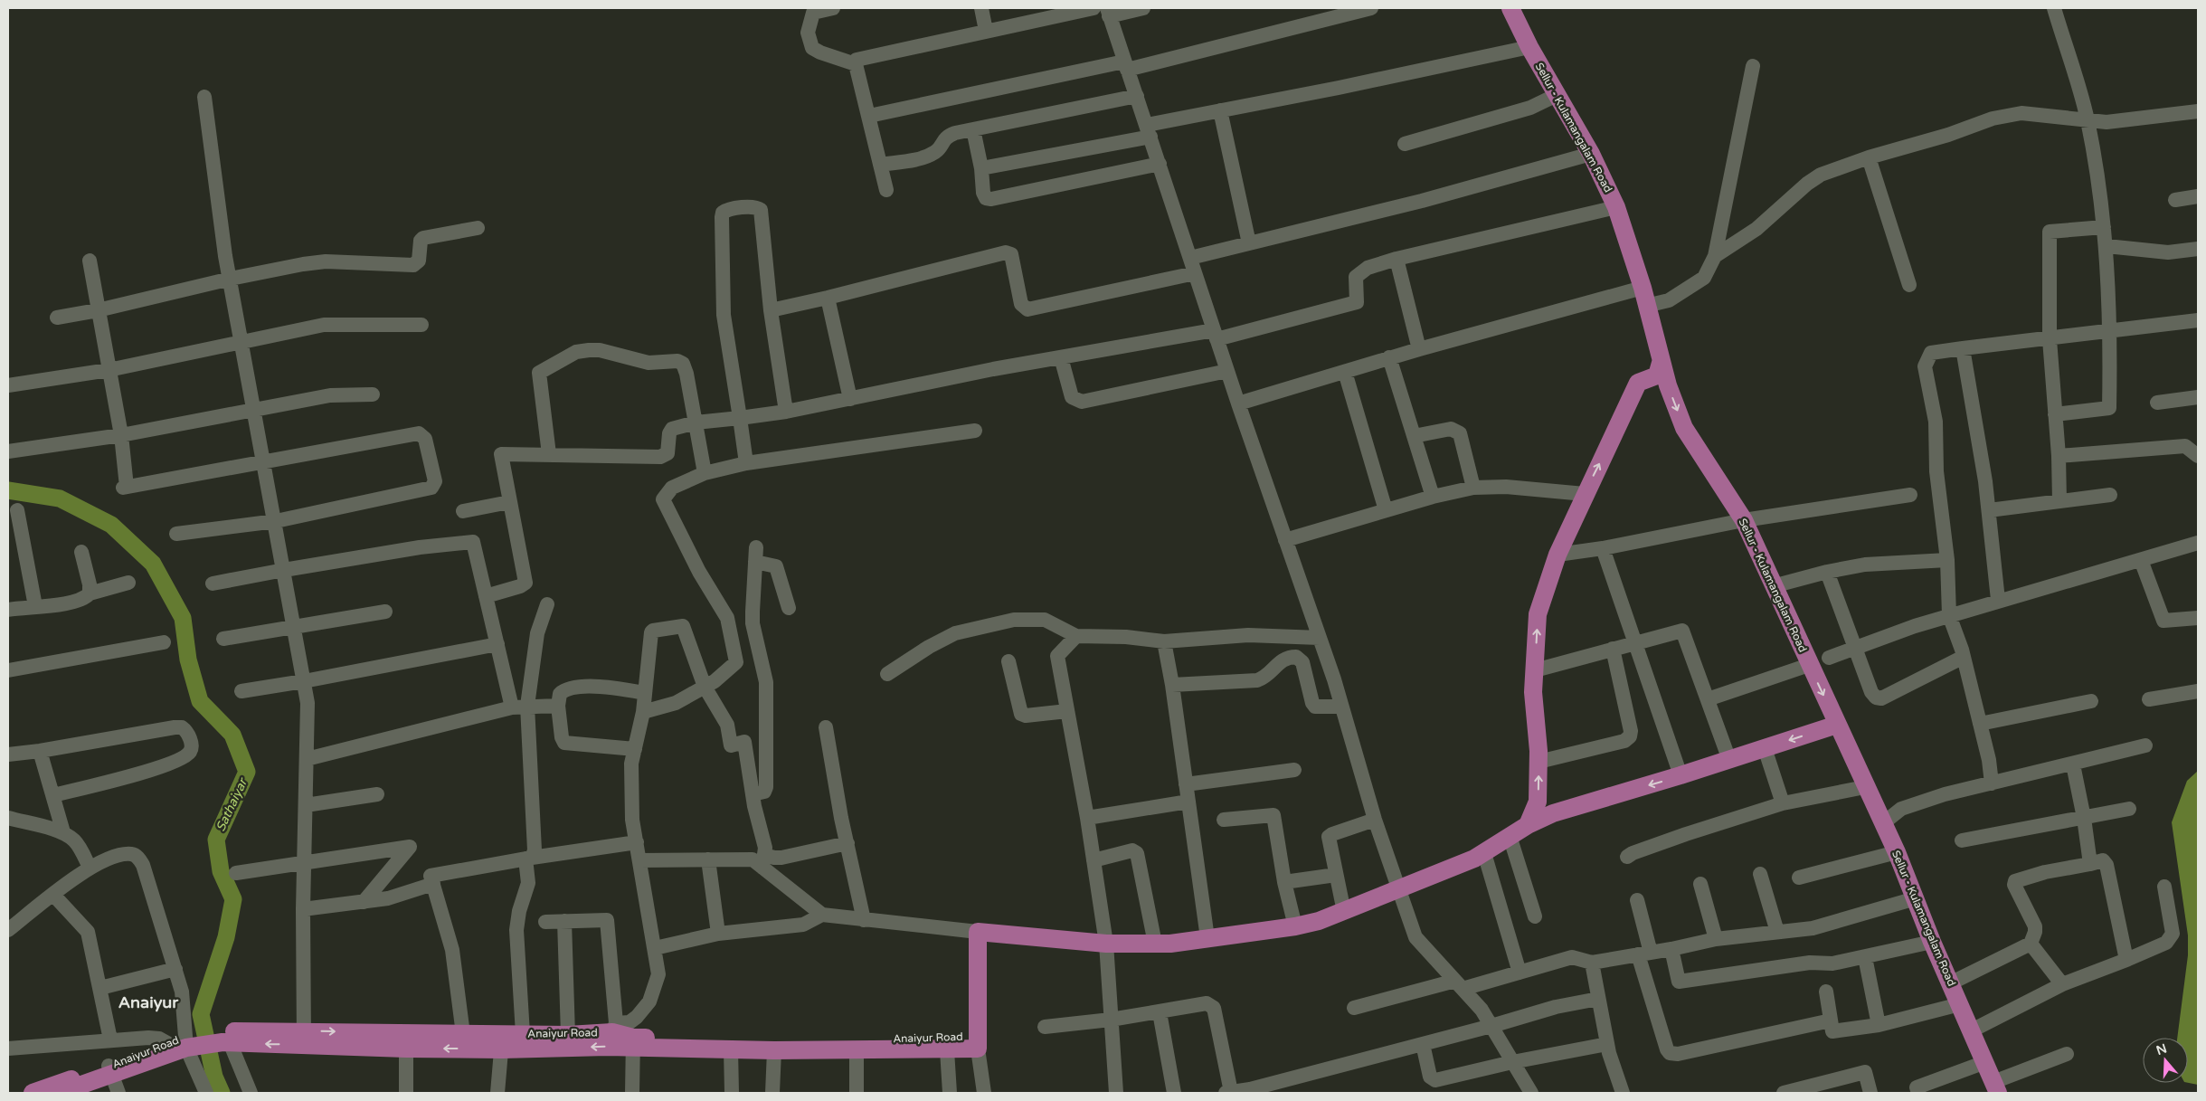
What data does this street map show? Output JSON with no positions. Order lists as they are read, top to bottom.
{
  "streets": {
    "main road": ["Sellur - Kulamangalam Road", "Anaiyur Road"]
  },
  "districts": ["Anaiyur"],
  "water": ["Sathaiyar"],
  "north": "top"
}
